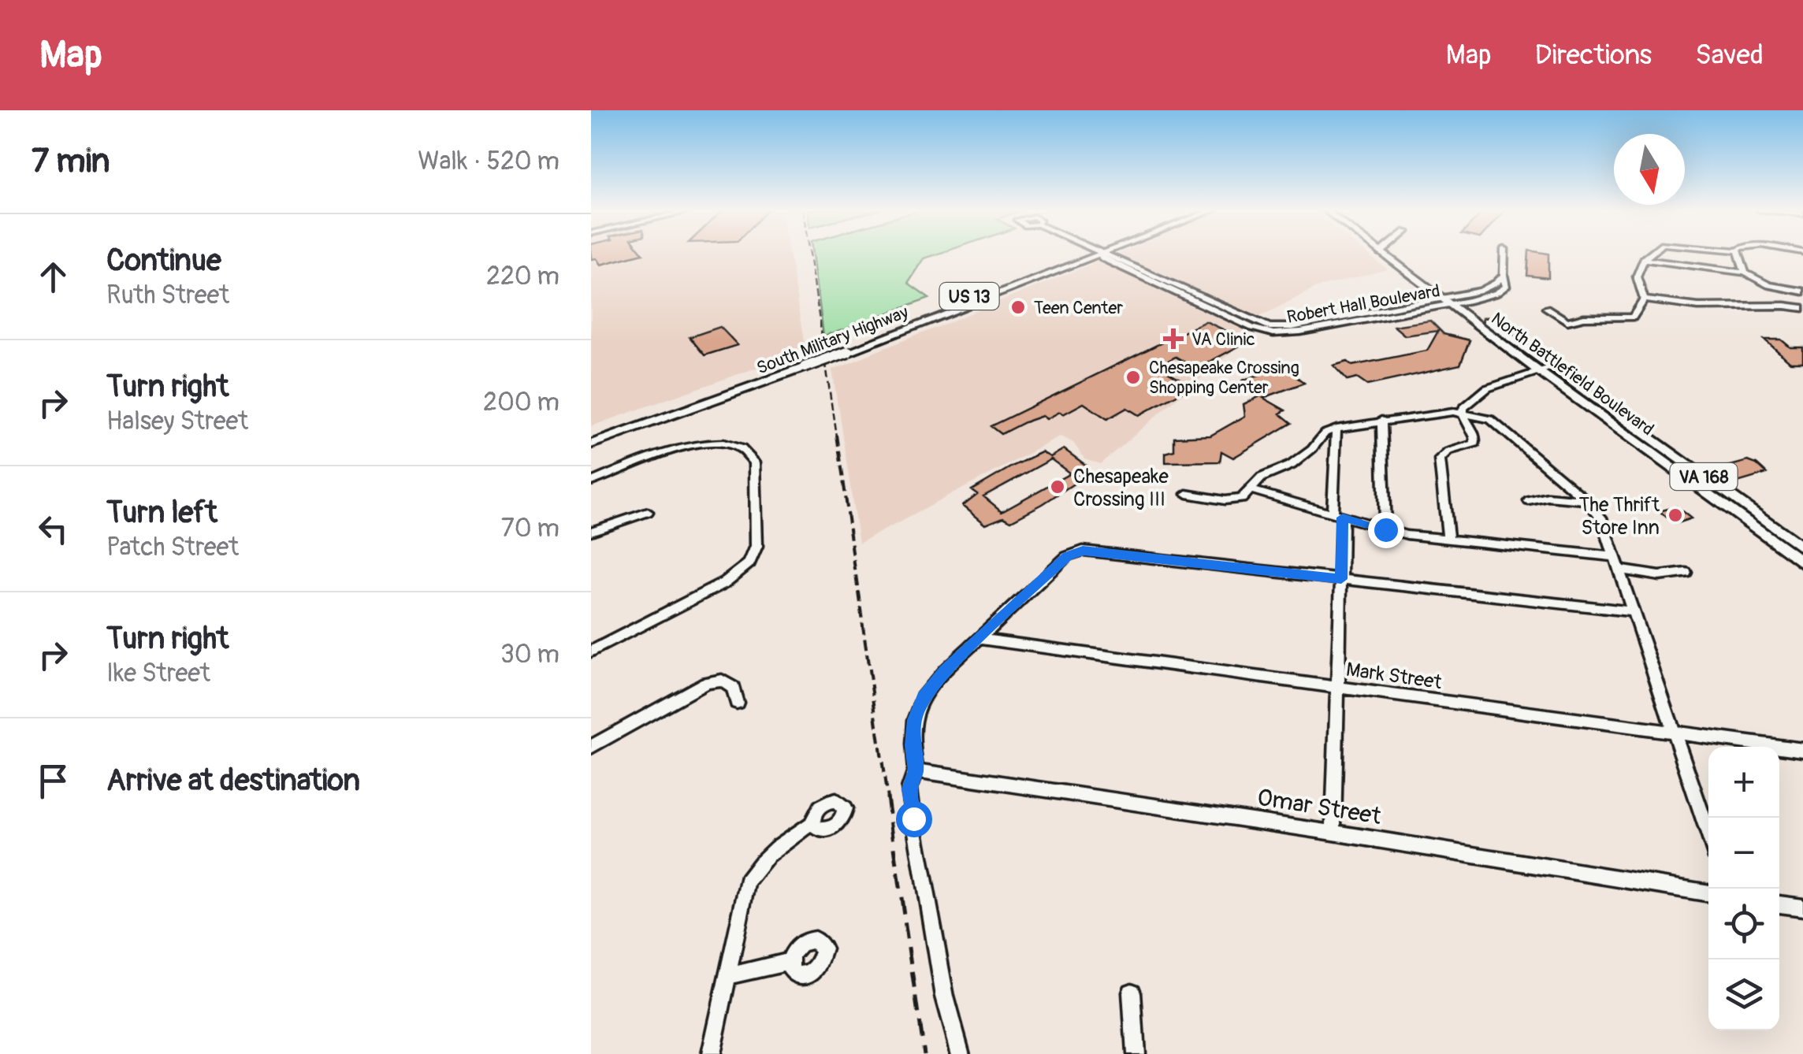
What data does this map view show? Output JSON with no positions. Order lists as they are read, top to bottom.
{
  "streets": {
    "main road": [
      "US 13",
      "South Military Highway",
      "North Battlefield Boulevard",
      "VA 168"
    ],
    "street": ["Robert Hall Boulevard", "Mark Street", "Omar Street"]
  },
  "crossings": [
    ["Robert Hall Boulevard", "North Battlefield Boulevard"]
  ],
  "places": {
    "other": [
      "Teen Center",
      "Chesapeake Crossing Shopping Center",
      "Chesapeake Crossing III",
      "The Thrift Store Inn"
    ],
    "health": ["VA Clinic"]
  },
  "north": "bottom",
  "page": {
    "header": "Map",
    "nav": ["Map", "Directions", "Saved"],
    "heading": ["7 min", "Walk · 520 m"],
    "list": [
      ["Continue", "Ruth Street", "220 m"],
      ["Turn right", "Halsey Street", "200 m"],
      ["Turn left", "Patch Street", "70 m"],
      ["Turn right", "Ike Street", "30 m"],
      "Arrive at destination"
    ],
    "map_buttons": ["+", "−"]
  }
}
